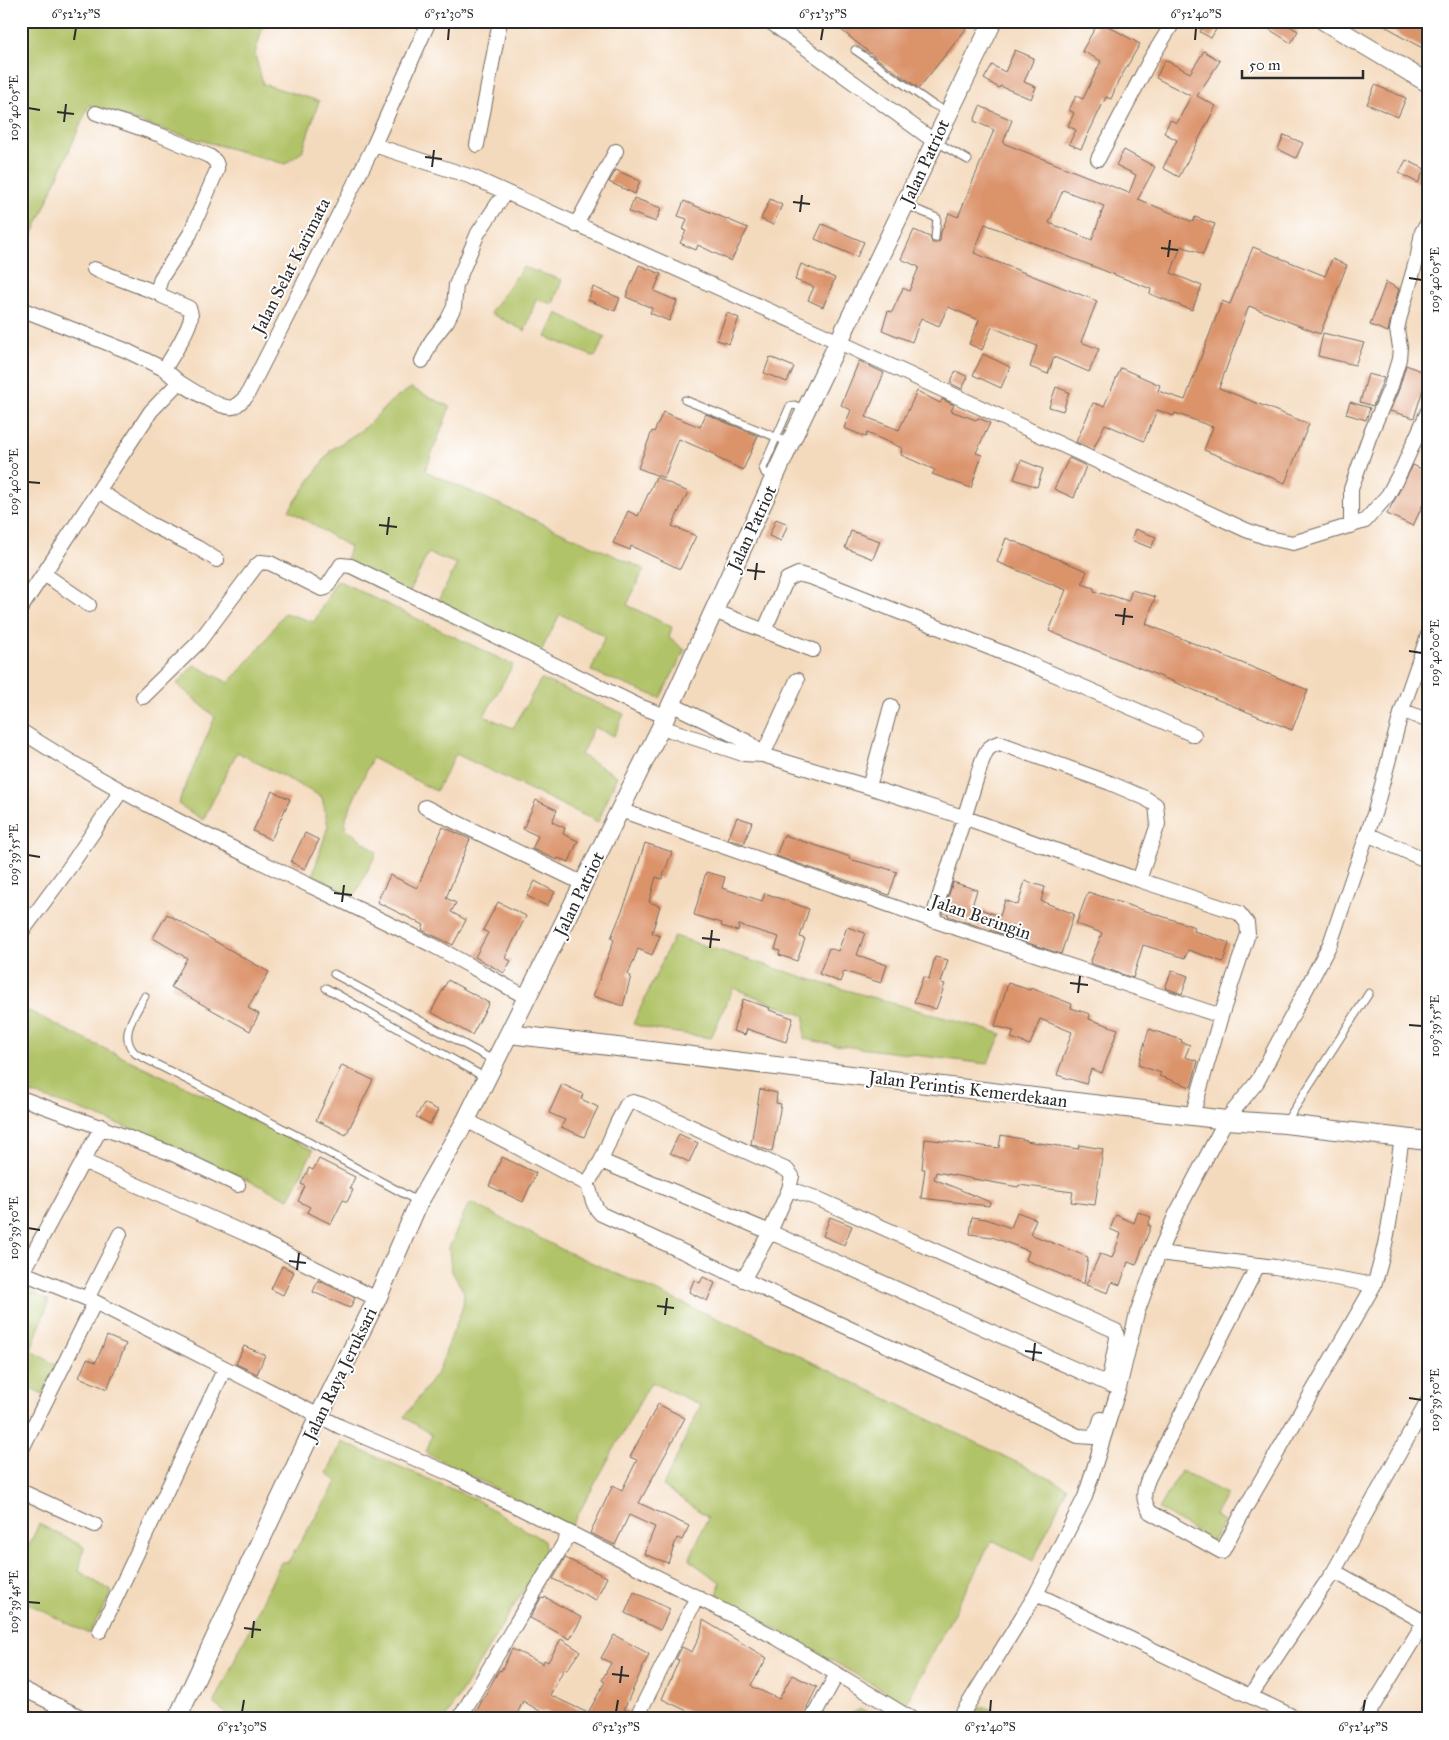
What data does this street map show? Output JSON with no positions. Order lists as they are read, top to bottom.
{
  "streets": {
    "street": [
      "Jalan Patriot",
      "Jalan Selat Karimata",
      "Jalan Beringin",
      "Jalan Perintis Kemerdekaan",
      "Jalan Raya Jeruksari"
    ]
  },
  "crossings": [
    ["Jalan Patriot", "Jalan Beringin"],
    ["Jalan Patriot", "Jalan Perintis Kemerdekaan"],
    ["Jalan Patriot", "Jalan Raya Jeruksari"],
    ["Jalan Perintis Kemerdekaan", "Jalan Raya Jeruksari"]
  ],
  "scale_bar": "50 m",
  "coordinates": [
    "6°52'25\"S",
    "6°52'30\"S",
    "6°52'35\"S",
    "6°52'40\"S",
    "109°40'05\"E",
    "109°40'00\"E",
    "109°39'55\"E",
    "109°39'50\"E",
    "109°39'45\"E",
    "6°52'45\"S"
  ]
}
